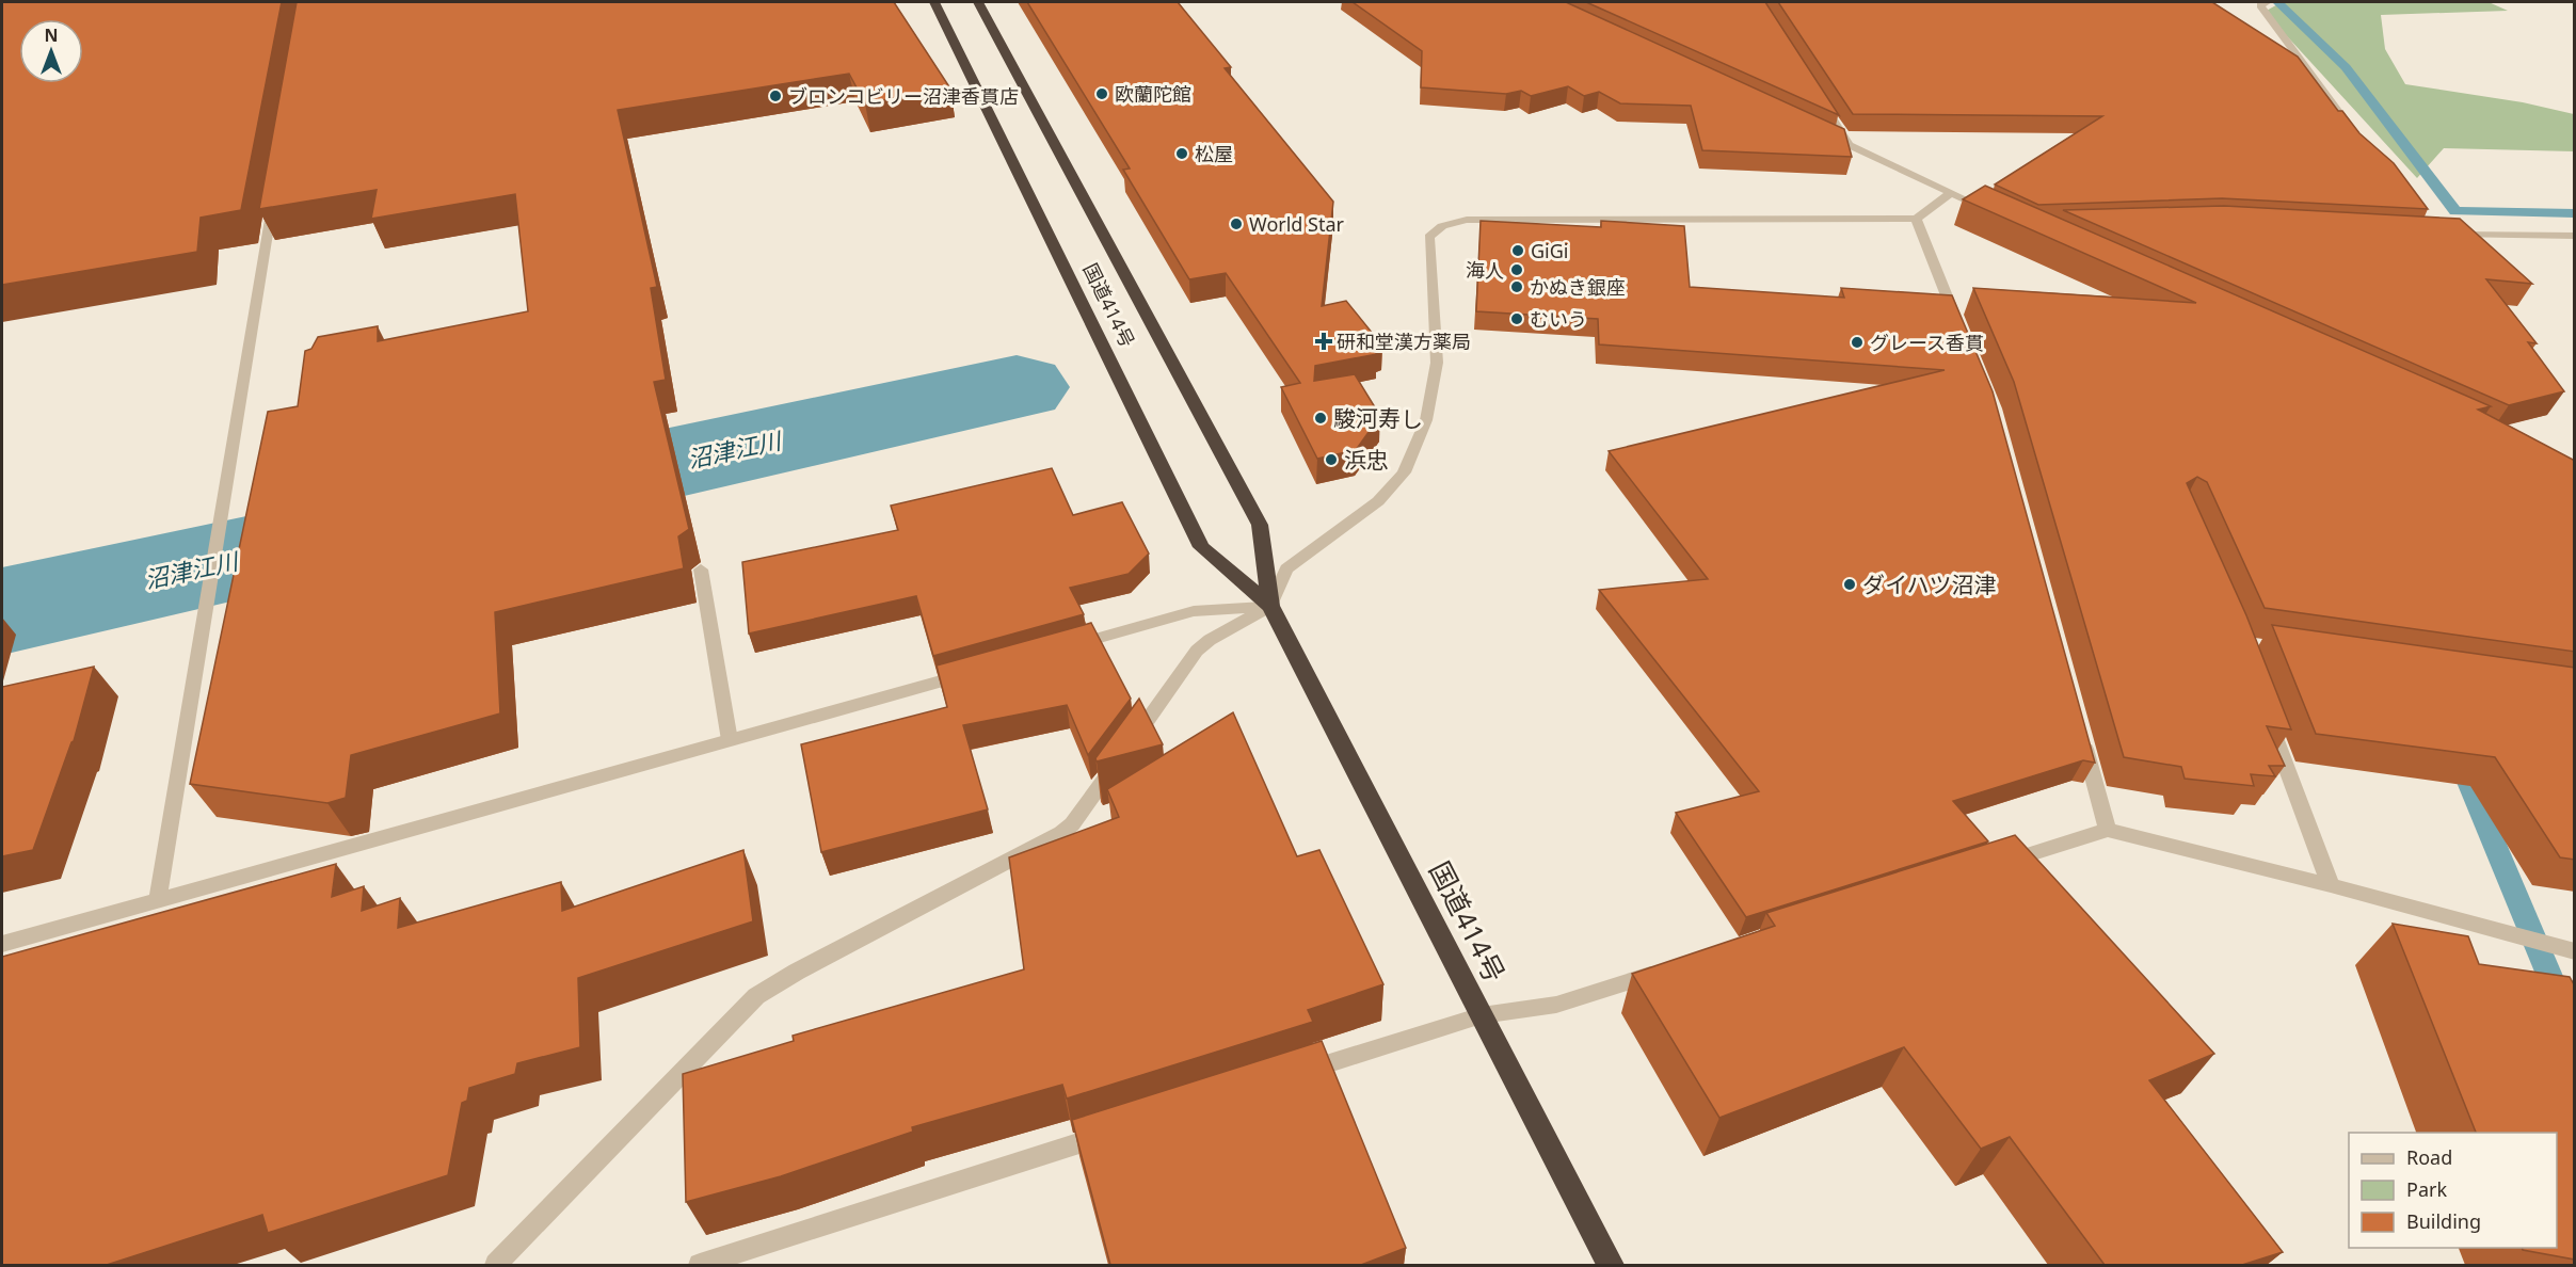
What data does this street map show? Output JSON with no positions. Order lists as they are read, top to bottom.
{
  "streets": {
    "highway": ["国道414号"]
  },
  "water": ["沼津江川"],
  "places": {
    "other": [
      "欧蘭陀館",
      "ブロンコビリー沼津香貫店",
      "松屋",
      "World Star",
      "GiGi",
      "海人",
      "かぬき銀座",
      "むいう",
      "グレース香貫",
      "駿河寿し",
      "浜忠",
      "ダイハツ沼津"
    ],
    "health": ["研和堂漢方薬局"]
  },
  "legend": ["Road", "Park", "Building"],
  "north": "top"
}
